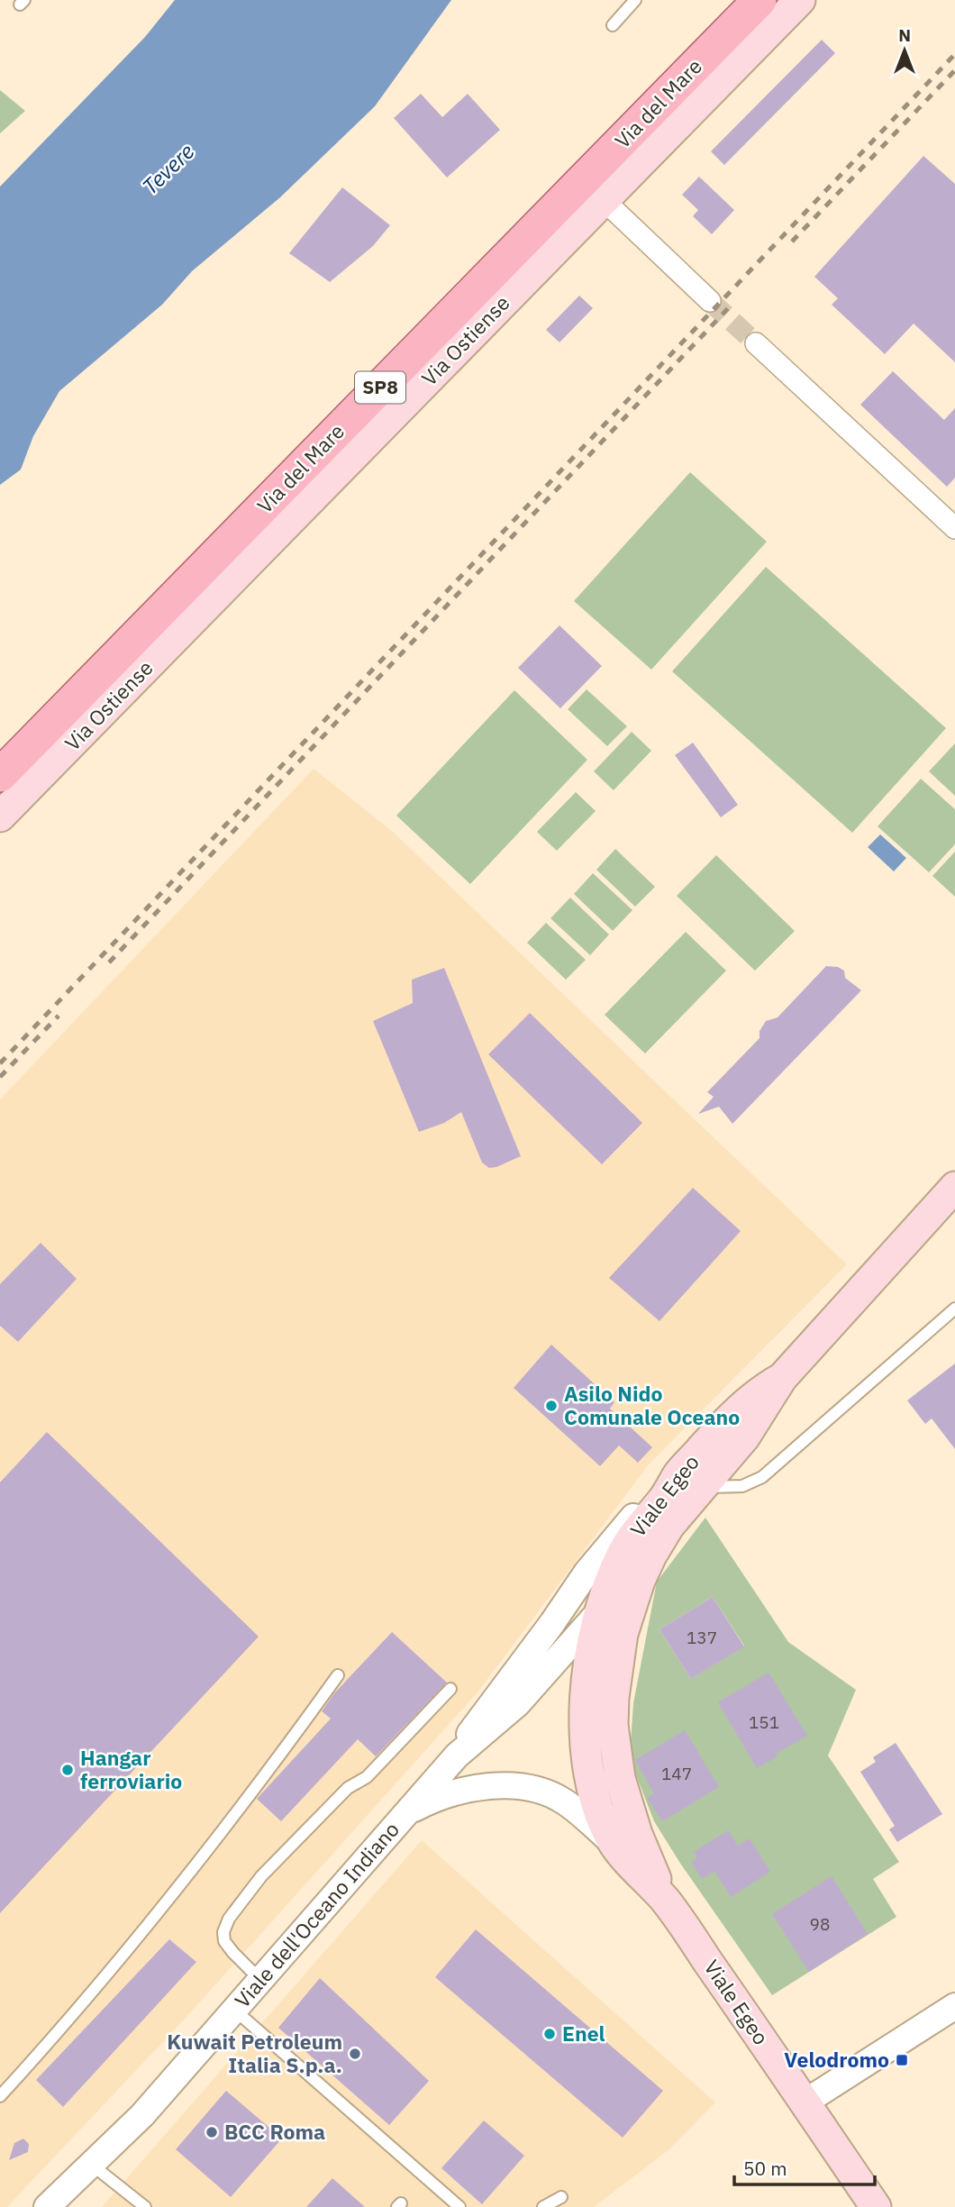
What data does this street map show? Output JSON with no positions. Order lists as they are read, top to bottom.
{
  "streets": {
    "main road": [
      "Via del Mare",
      "Via Ostiense",
      "SP8",
      "Viale Egeo"
    ],
    "street": ["Viale dell'Oceano Indiano"]
  },
  "crossings": [
    ["Viale Egeo", "Viale dell'Oceano Indiano"]
  ],
  "water": ["Tevere"],
  "places": {
    "other": [
      "Asilo Nido Comunale Oceano",
      "Hangar ferroviario",
      "Enel",
      "Kuwait Petroleum Italia S.p.a.",
      "BCC Roma"
    ],
    "transit": ["Velodromo"]
  },
  "house_numbers": [
    "137",
    "151",
    "147",
    "98"
  ],
  "scale_bar": "50 m",
  "north": "top"
}
